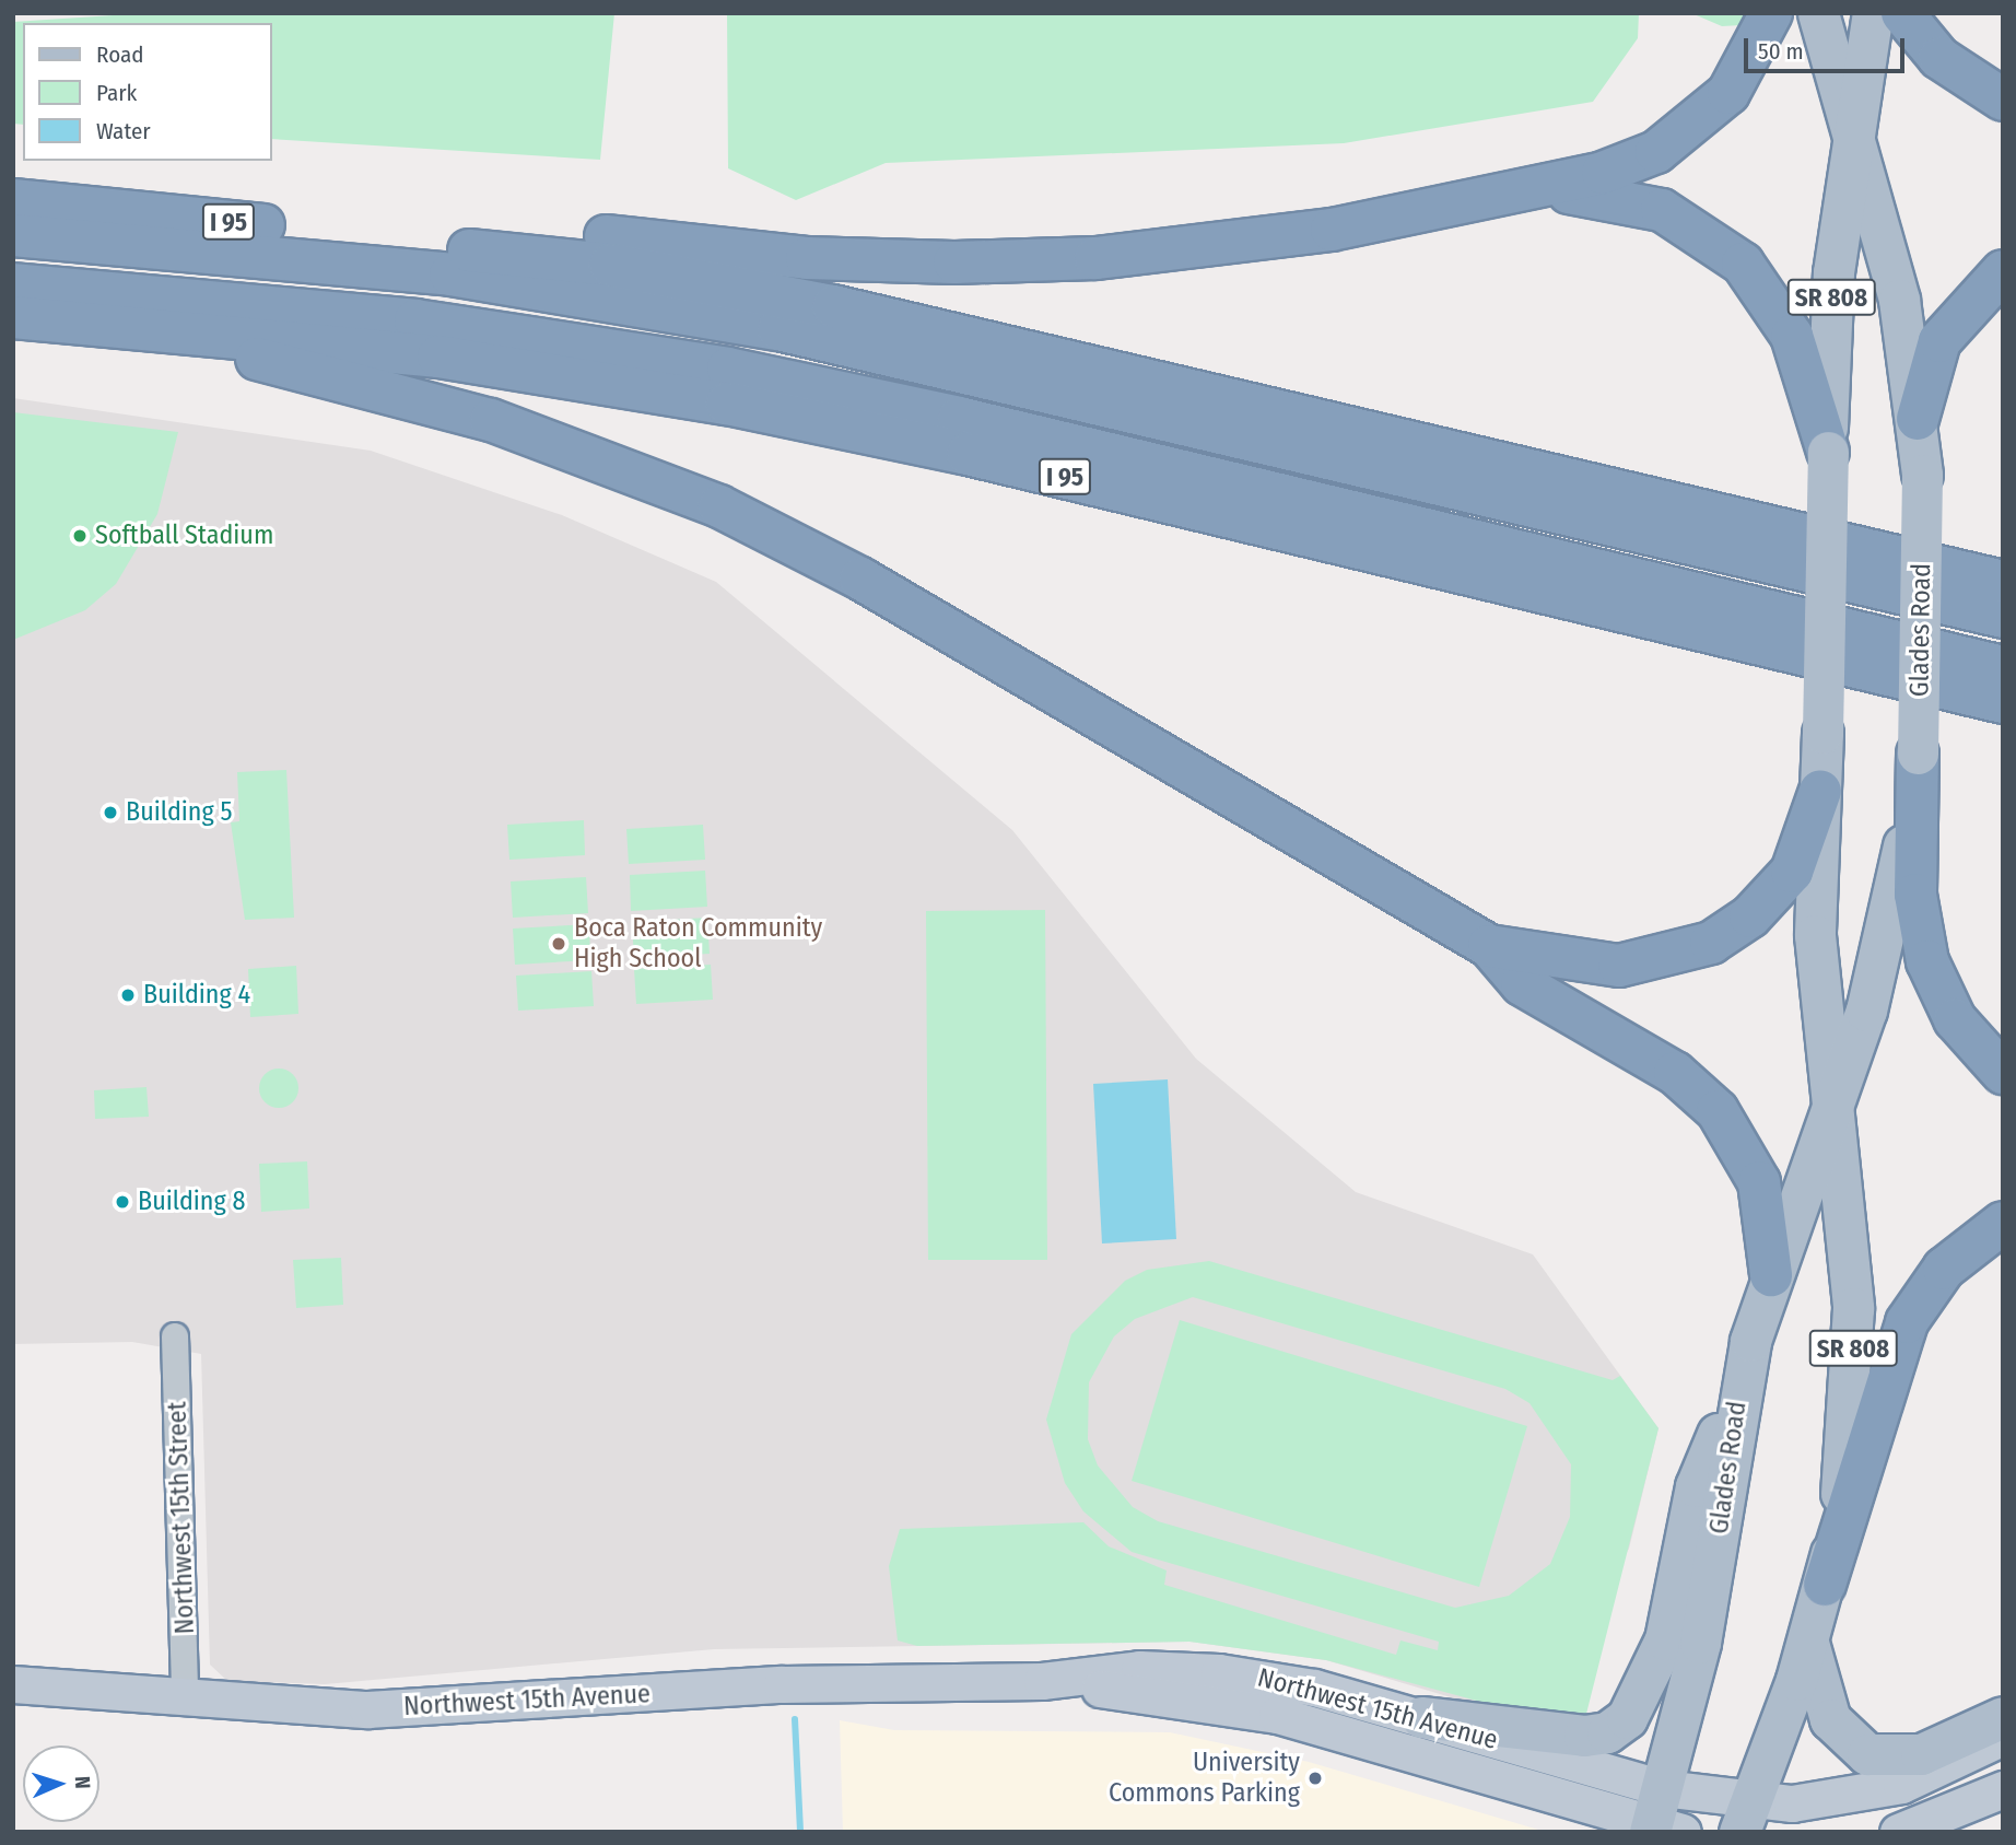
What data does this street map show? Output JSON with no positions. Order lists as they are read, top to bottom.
{
  "streets": {
    "highway": ["I 95"],
    "main road": ["SR 808", "Glades Road"],
    "street": ["Northwest 15th Street", "Northwest 15th Avenue"]
  },
  "crossings": [
    ["Glades Road", "Northwest 15th Avenue"],
    ["Northwest 15th Street", "Northwest 15th Avenue"]
  ],
  "places": [
    "Softball Stadium",
    "Building 5",
    "Boca Raton Community High School",
    "Building 4",
    "Building 8",
    "University Commons Parking"
  ],
  "legend": ["Road", "Park", "Water"],
  "scale_bar": "50 m",
  "north": "right"
}
